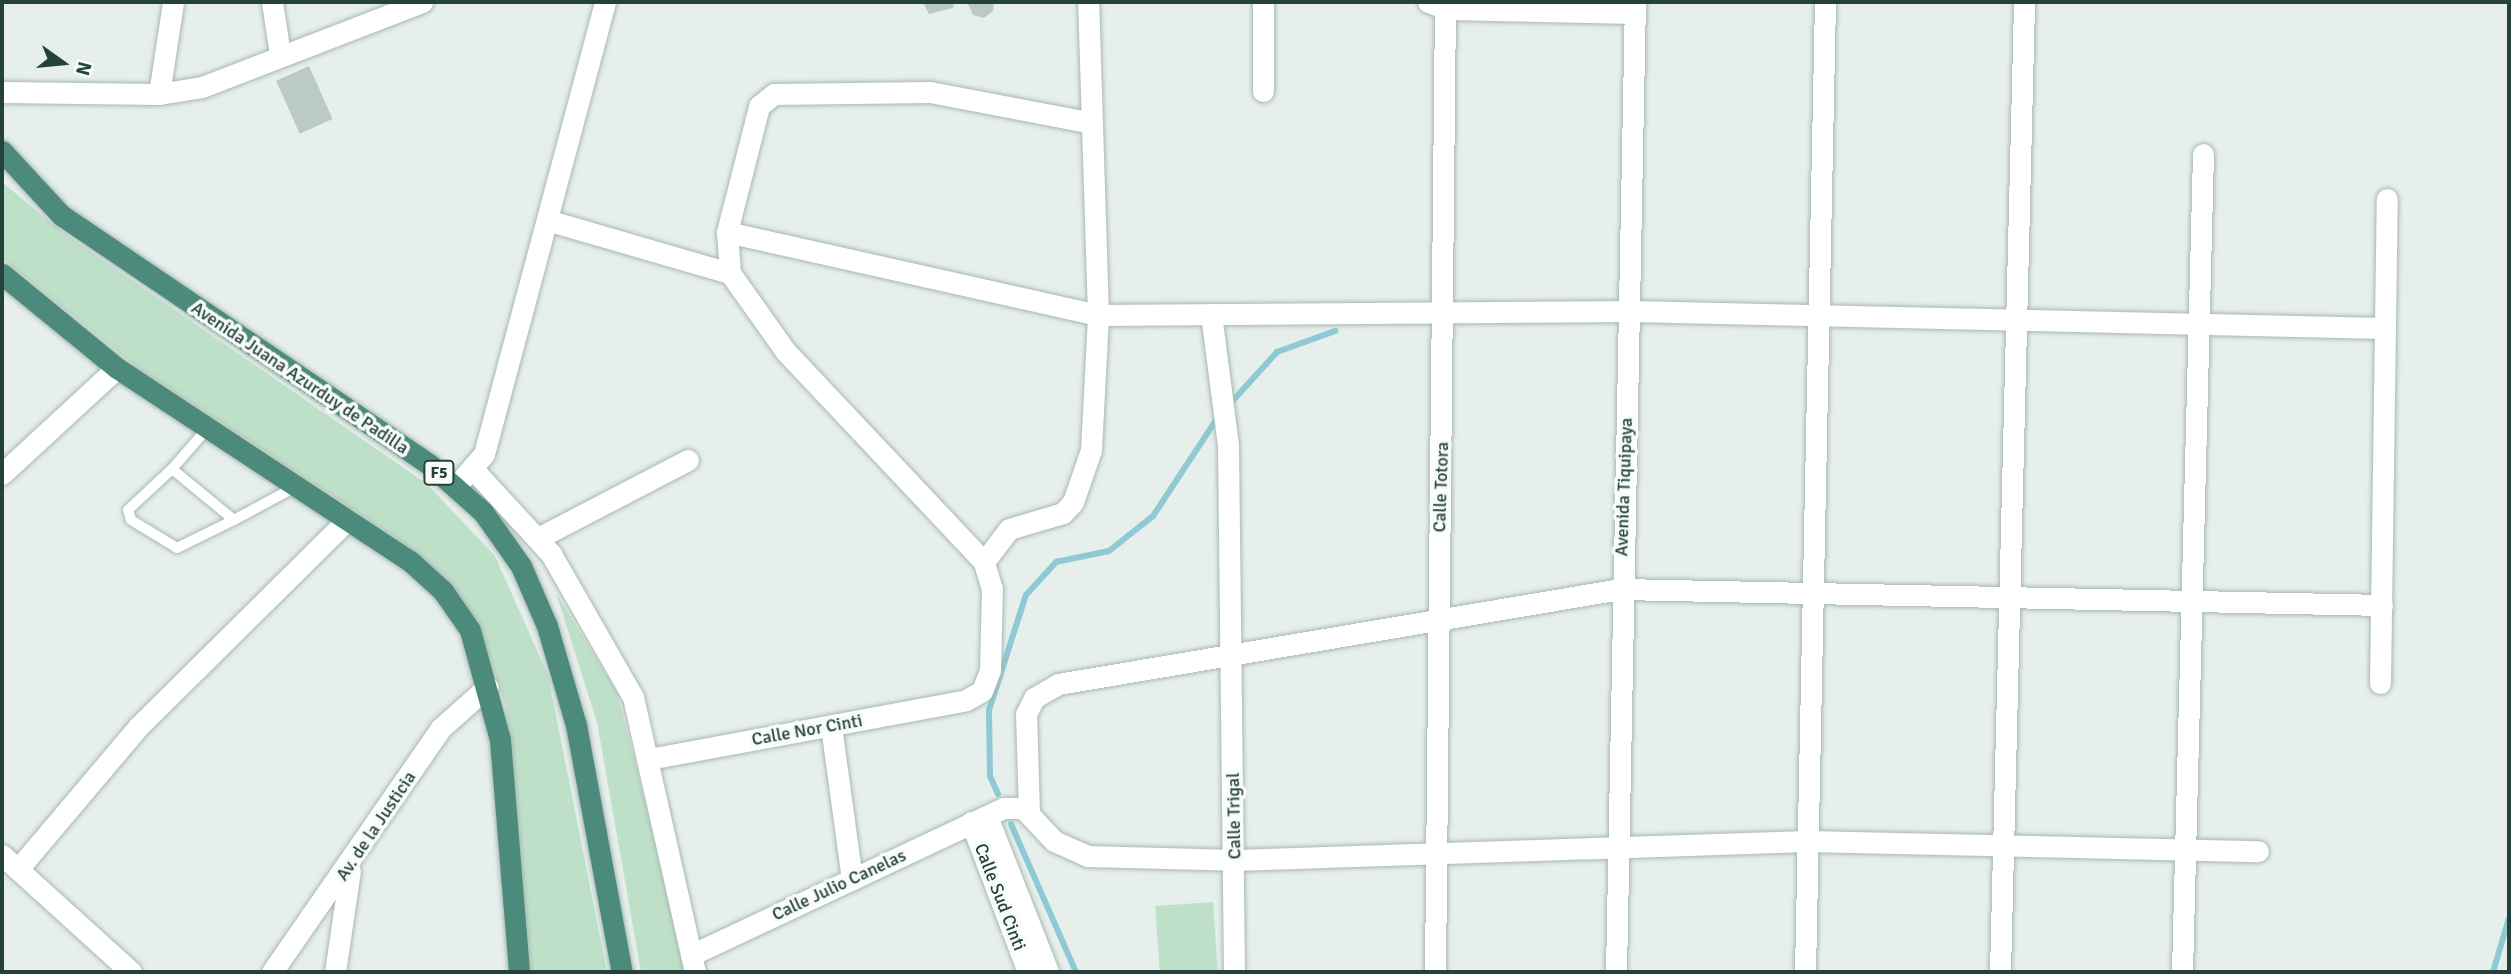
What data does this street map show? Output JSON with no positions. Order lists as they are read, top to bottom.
{
  "streets": {
    "highway": ["Avenida Juana Azurduy de Padilla", "F5"],
    "street": [
      "Calle Totora",
      "Avenida Tiquipaya",
      "Calle Nor Cinti",
      "Calle Trigal",
      "Av. de la Justicia",
      "Calle Julio Canelas",
      "Calle Sud Cinti"
    ]
  },
  "crossings": [
    ["Calle Julio Canelas", "Calle Sud Cinti"]
  ],
  "north": "right"
}
